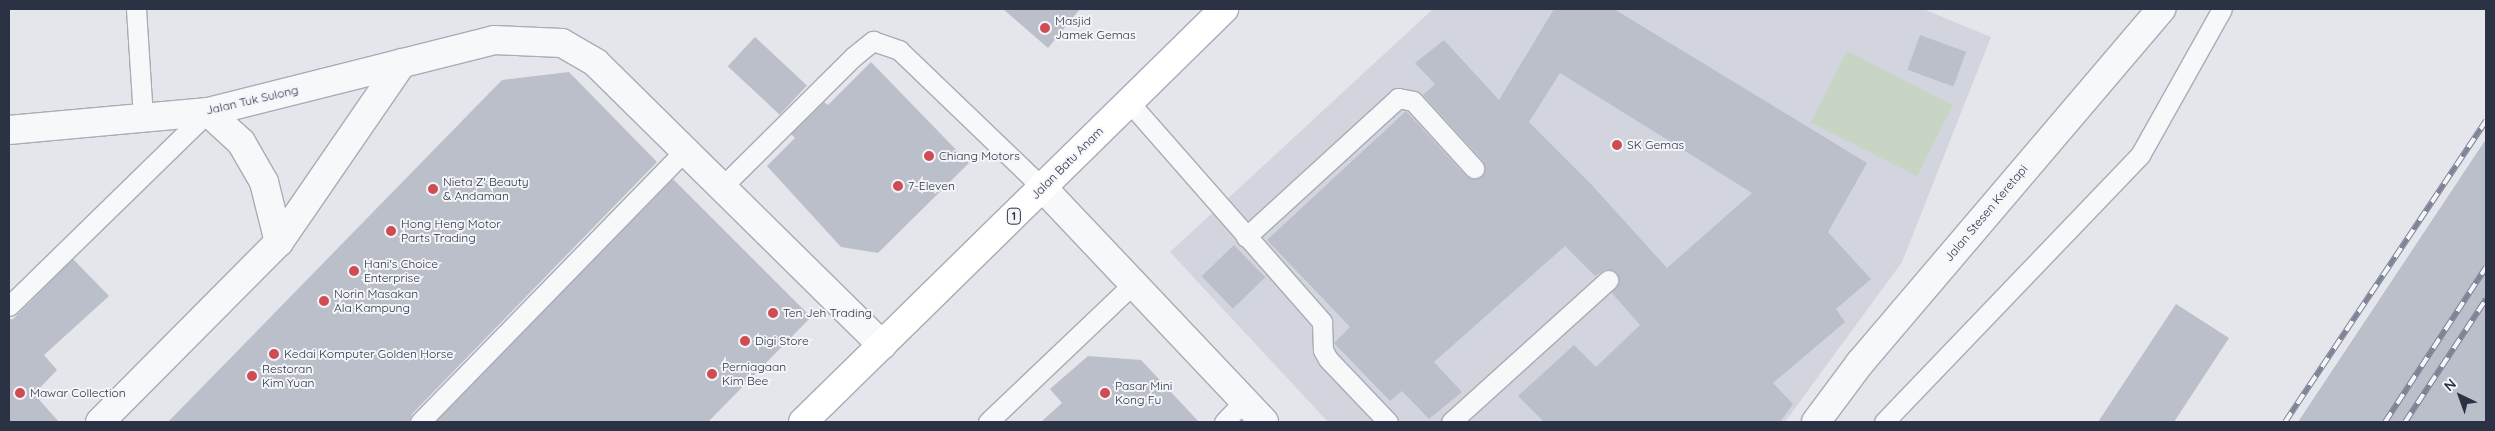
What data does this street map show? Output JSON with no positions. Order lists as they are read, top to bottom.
{
  "streets": {
    "highway": ["Jalan Batu Anam", "1"],
    "street": ["Jalan Tuk Sulong", "Jalan Stesen Keretapi"]
  },
  "crossings": [
    ["Jalan Tuk Sulong", "Jalan Batu Anam"]
  ],
  "places": [
    "Masjid Jamek Gemas",
    "SK Gemas",
    "Chiang Motors",
    "7-Eleven",
    "Nieta Z' Beauty & Andaman",
    "Hong Heng Motor Parts Trading",
    "Hani's Choice Enterprise",
    "Norin Masakan Ala Kampung",
    "Ten Jeh Trading",
    "Digi Store",
    "Kedai Komputer Golden Horse",
    "Perniagaan Kim Bee",
    "Restoran Kim Yuan",
    "Mawar Collection",
    "Pasar Mini Kong Fu"
  ],
  "north": "top left"
}
